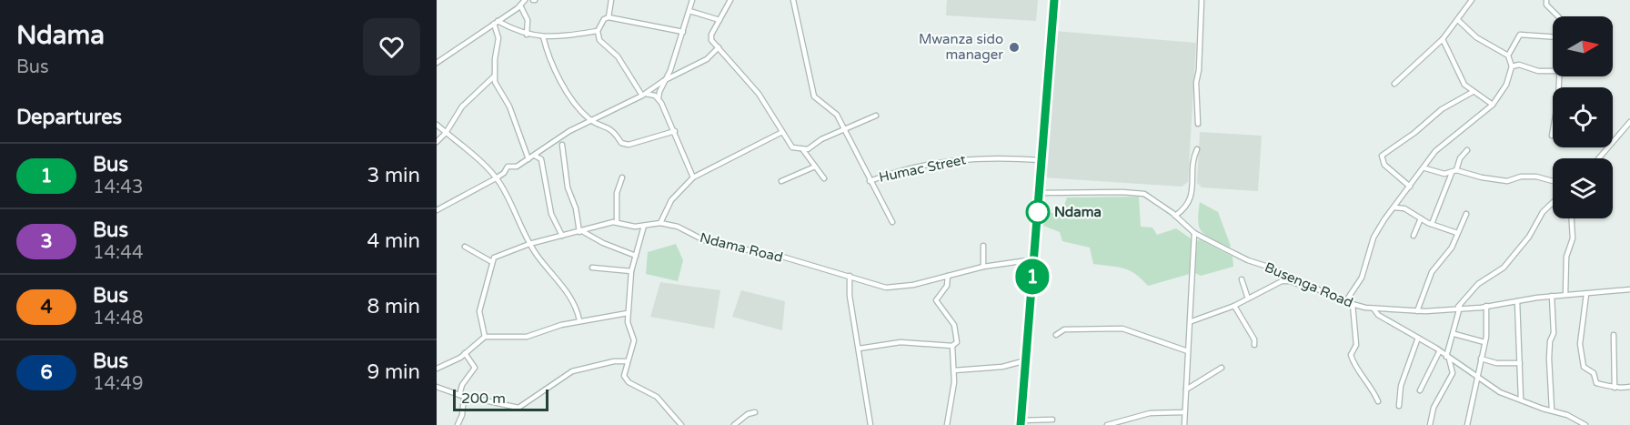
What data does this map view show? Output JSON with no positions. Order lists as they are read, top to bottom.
{
  "streets": {
    "street": ["Humac Street", "Ndama Road", "Busenga Road"]
  },
  "places": ["Mwanza sido manager", "Ndama"],
  "lines": ["bus line 1"],
  "scale_bar": "200 m",
  "north": "right",
  "page": {
    "heading": [
      ["Ndama", "Bus"],
      "Departures"
    ],
    "on_map": "1",
    "list": [
      {
        "mark": "1",
        "name": "Bus",
        "note": "14:43",
        "value": "3 min"
      },
      {
        "mark": "3",
        "name": "Bus",
        "note": "14:44",
        "value": "4 min"
      },
      {
        "mark": "4",
        "name": "Bus",
        "note": "14:48",
        "value": "8 min"
      },
      {
        "mark": "6",
        "name": "Bus",
        "note": "14:49",
        "value": "9 min"
      }
    ],
    "scale": "200 m"
  }
}
